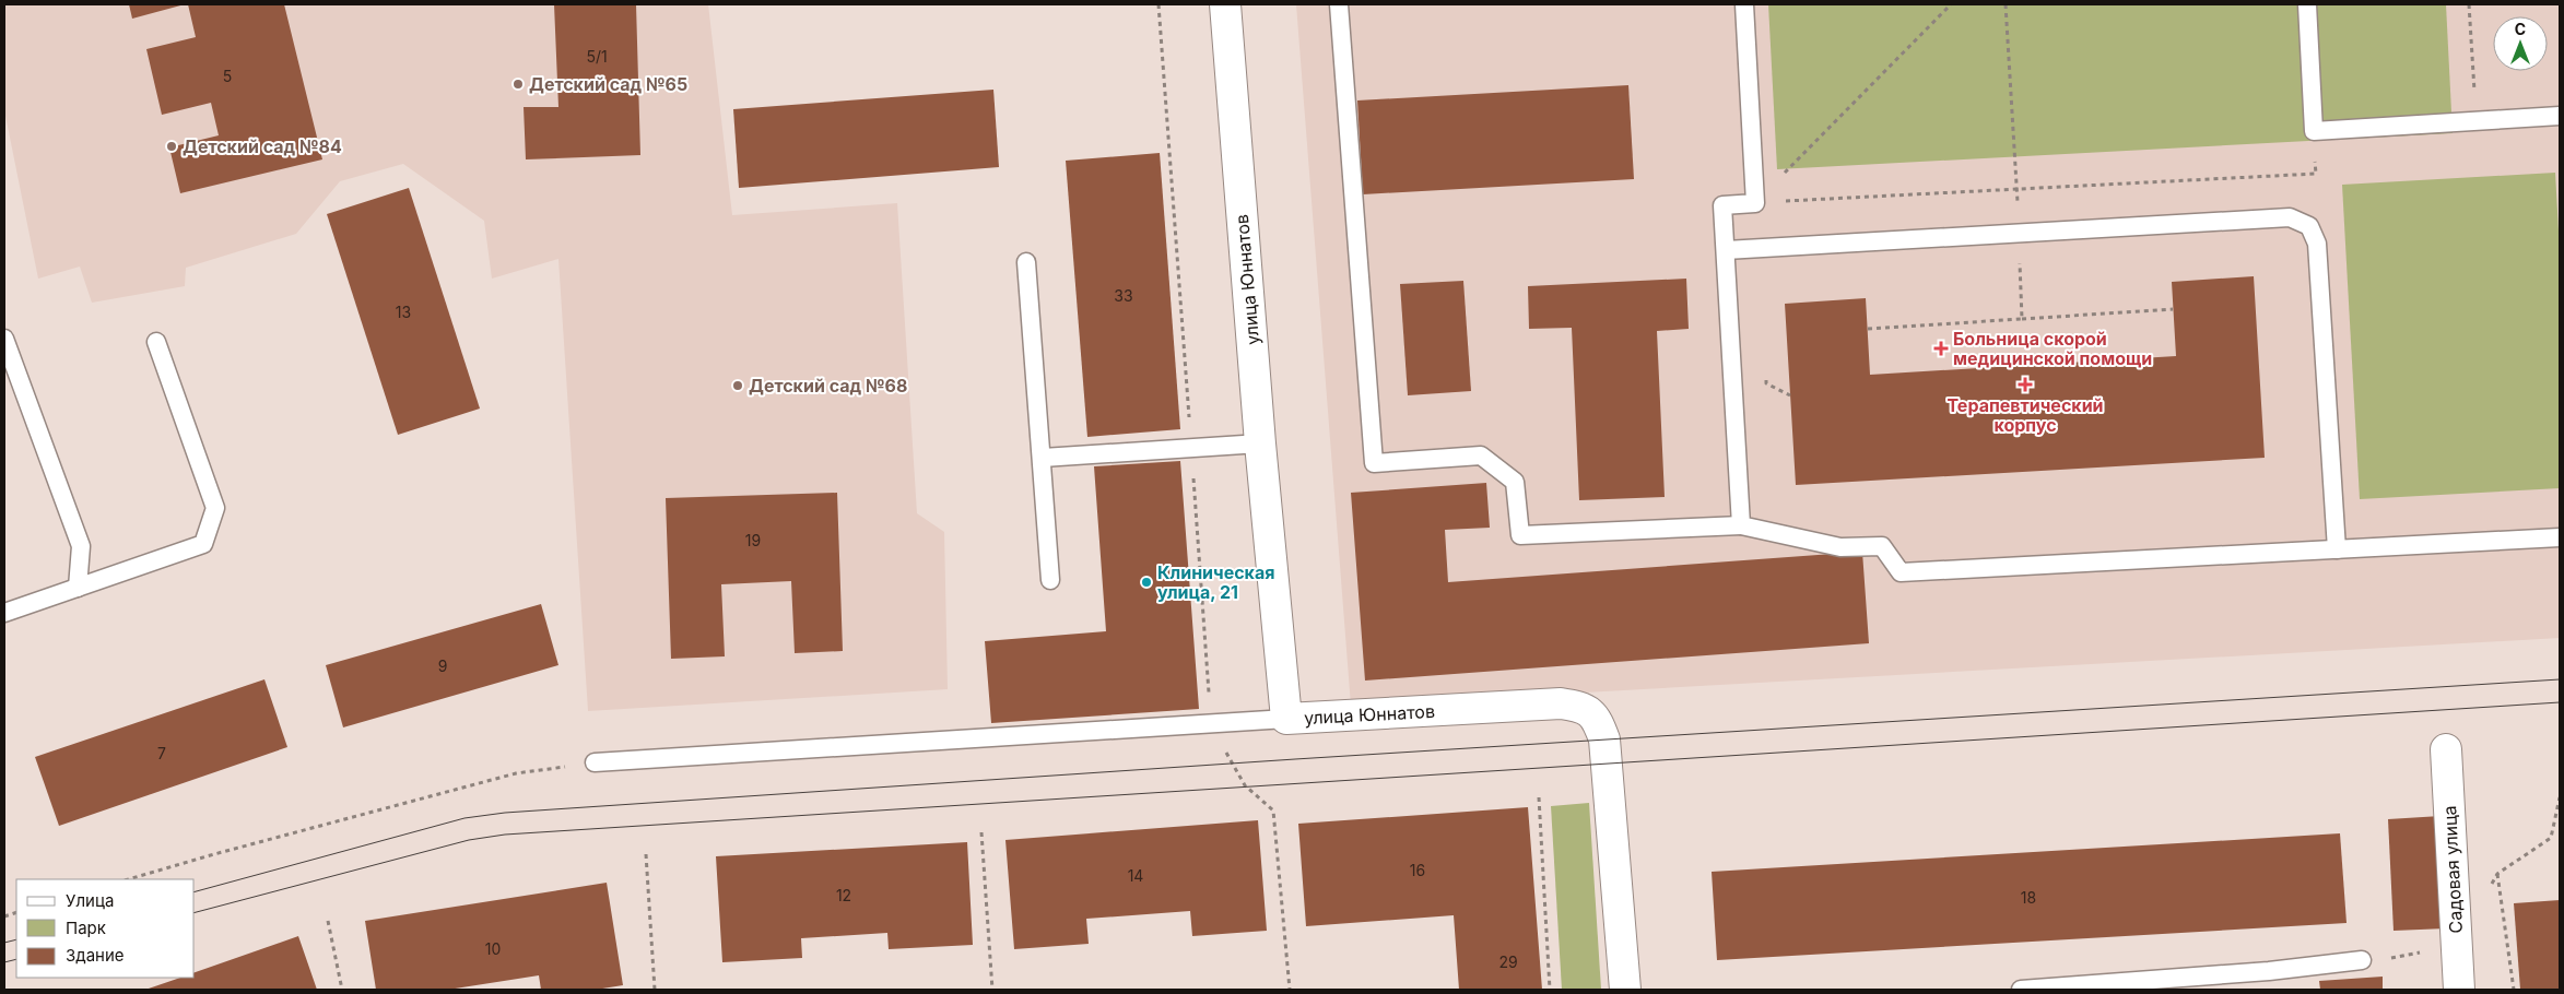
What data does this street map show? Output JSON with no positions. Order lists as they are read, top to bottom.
{
  "streets": {
    "street": ["улица Юннатов", "Садовая улица"]
  },
  "places": {
    "other": [
      "Детский сад №65",
      "Детский сад №84",
      "Детский сад №68",
      "Клиническая улица, 21"
    ],
    "health": ["Больница скорой медицинской помощи", "Терапевтический корпус"]
  },
  "house_numbers": [
    "5/1",
    "5",
    "33",
    "13",
    "19",
    "9",
    "7",
    "16",
    "14",
    "12",
    "18",
    "10",
    "29"
  ],
  "legend": ["Улица", "Парк", "Здание"],
  "north": "top"
}
